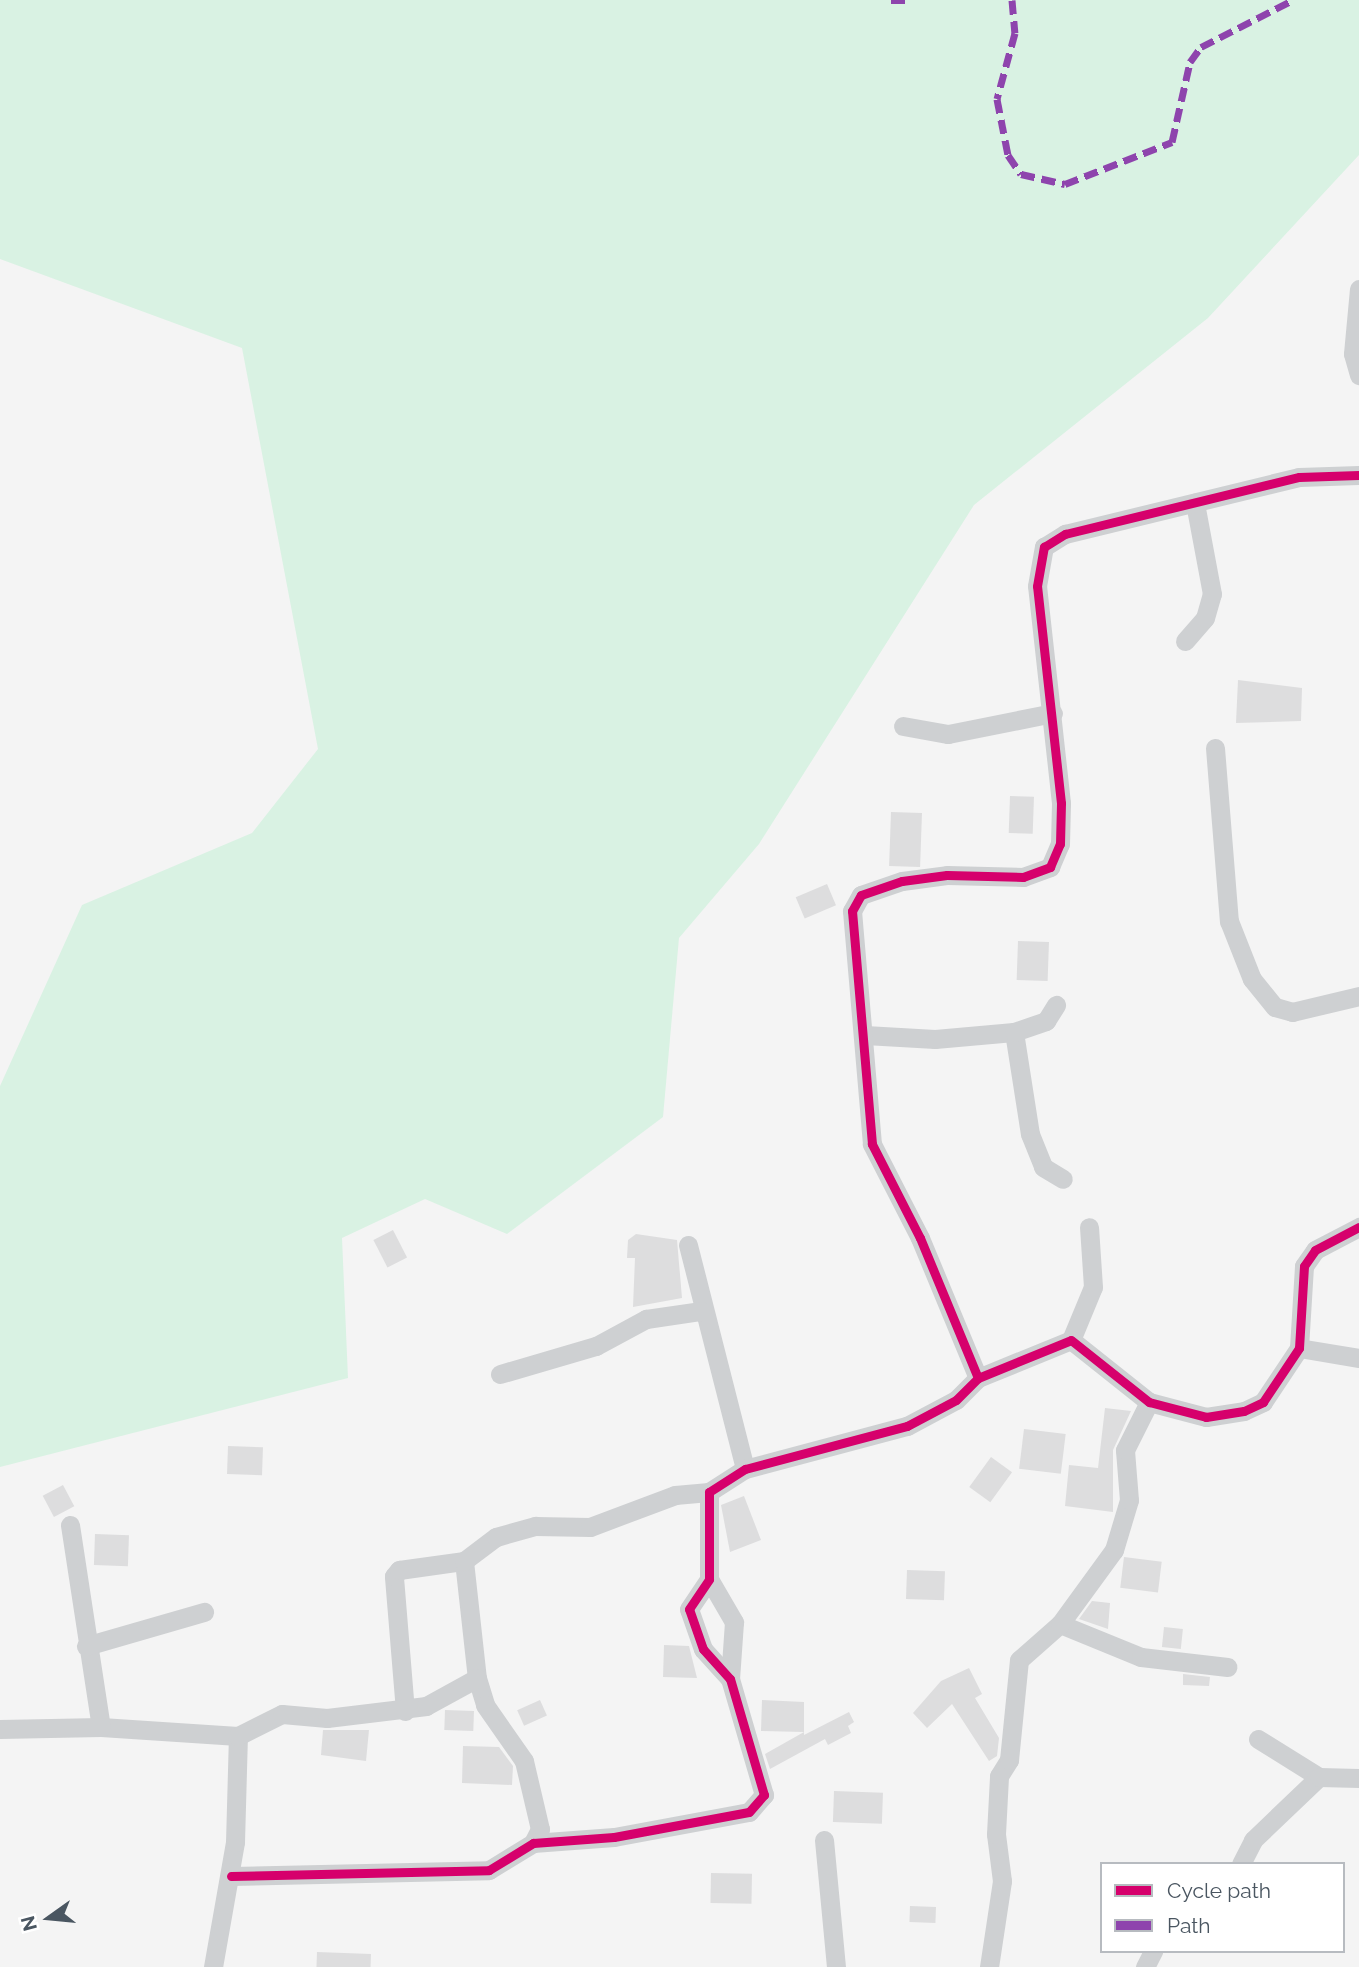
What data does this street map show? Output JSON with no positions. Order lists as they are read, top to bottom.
{
  "legend": ["Cycle path", "Path"],
  "north": "left"
}
